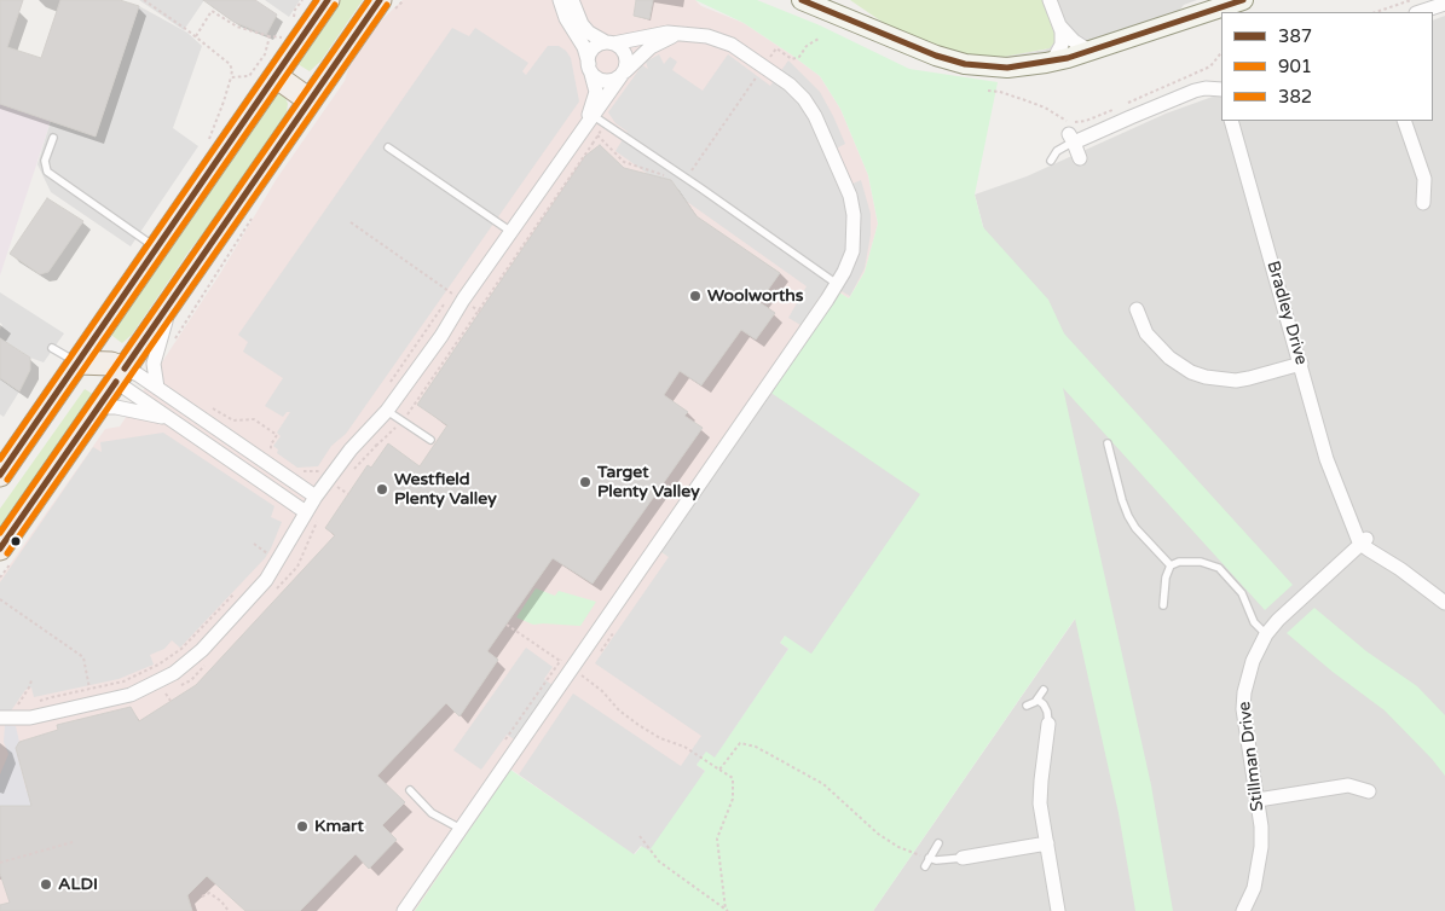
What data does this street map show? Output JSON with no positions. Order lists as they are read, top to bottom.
{
  "streets": {
    "street": ["Bradley Drive", "Stillman Drive"]
  },
  "crossings": [
    ["Bradley Drive", "Stillman Drive"]
  ],
  "places": [
    "Woolworths",
    "Target Plenty Valley",
    "Westfield Plenty Valley",
    "Kmart",
    "ALDI"
  ],
  "lines": ["transit line 387", "transit line 382", "transit line 901"],
  "legend": ["387", "901", "382"]
}
